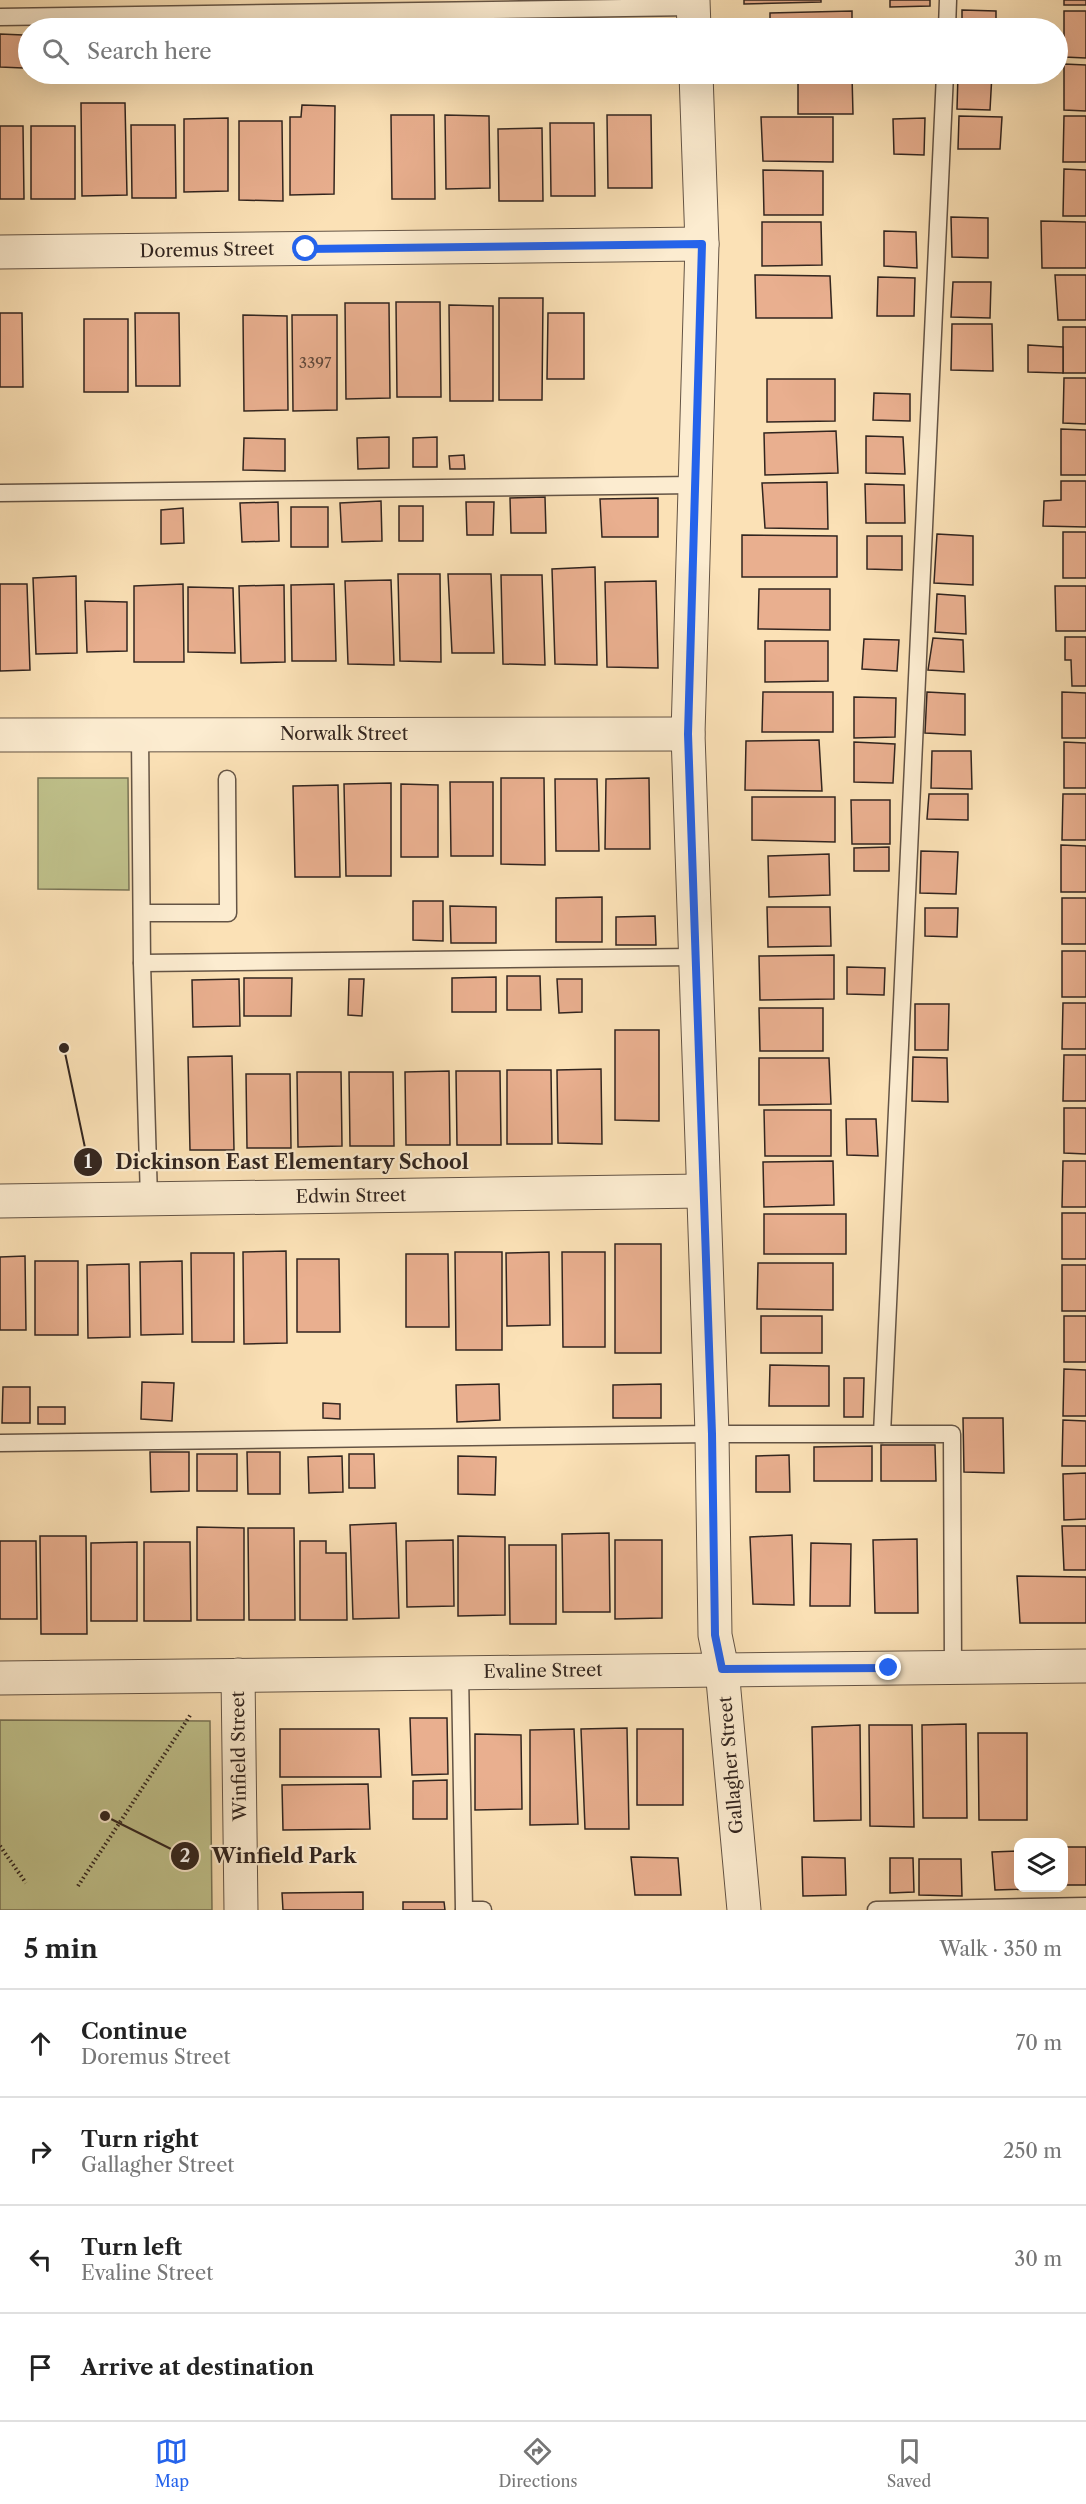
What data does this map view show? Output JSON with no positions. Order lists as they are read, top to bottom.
{
  "streets": {
    "street": [
      "Doremus Street",
      "Norwalk Street",
      "Edwin Street",
      "Evaline Street",
      "Winfield Street",
      "Gallagher Street"
    ]
  },
  "crossings": [
    ["Doremus Street", "Gallagher Street"],
    ["Norwalk Street", "Gallagher Street"],
    ["Edwin Street", "Gallagher Street"],
    ["Evaline Street", "Winfield Street"],
    ["Evaline Street", "Gallagher Street"]
  ],
  "places": ["Dickinson East Elementary School", "Winfield Park"],
  "house_numbers": ["3397"],
  "page": {
    "search": "Search here",
    "heading": ["5 min", "Walk · 350 m"],
    "list": [
      ["Continue", "Doremus Street", "70 m"],
      ["Turn right", "Gallagher Street", "250 m"],
      ["Turn left", "Evaline Street", "30 m"],
      "Arrive at destination"
    ],
    "nav": ["Map", "Directions", "Saved"]
  }
}
